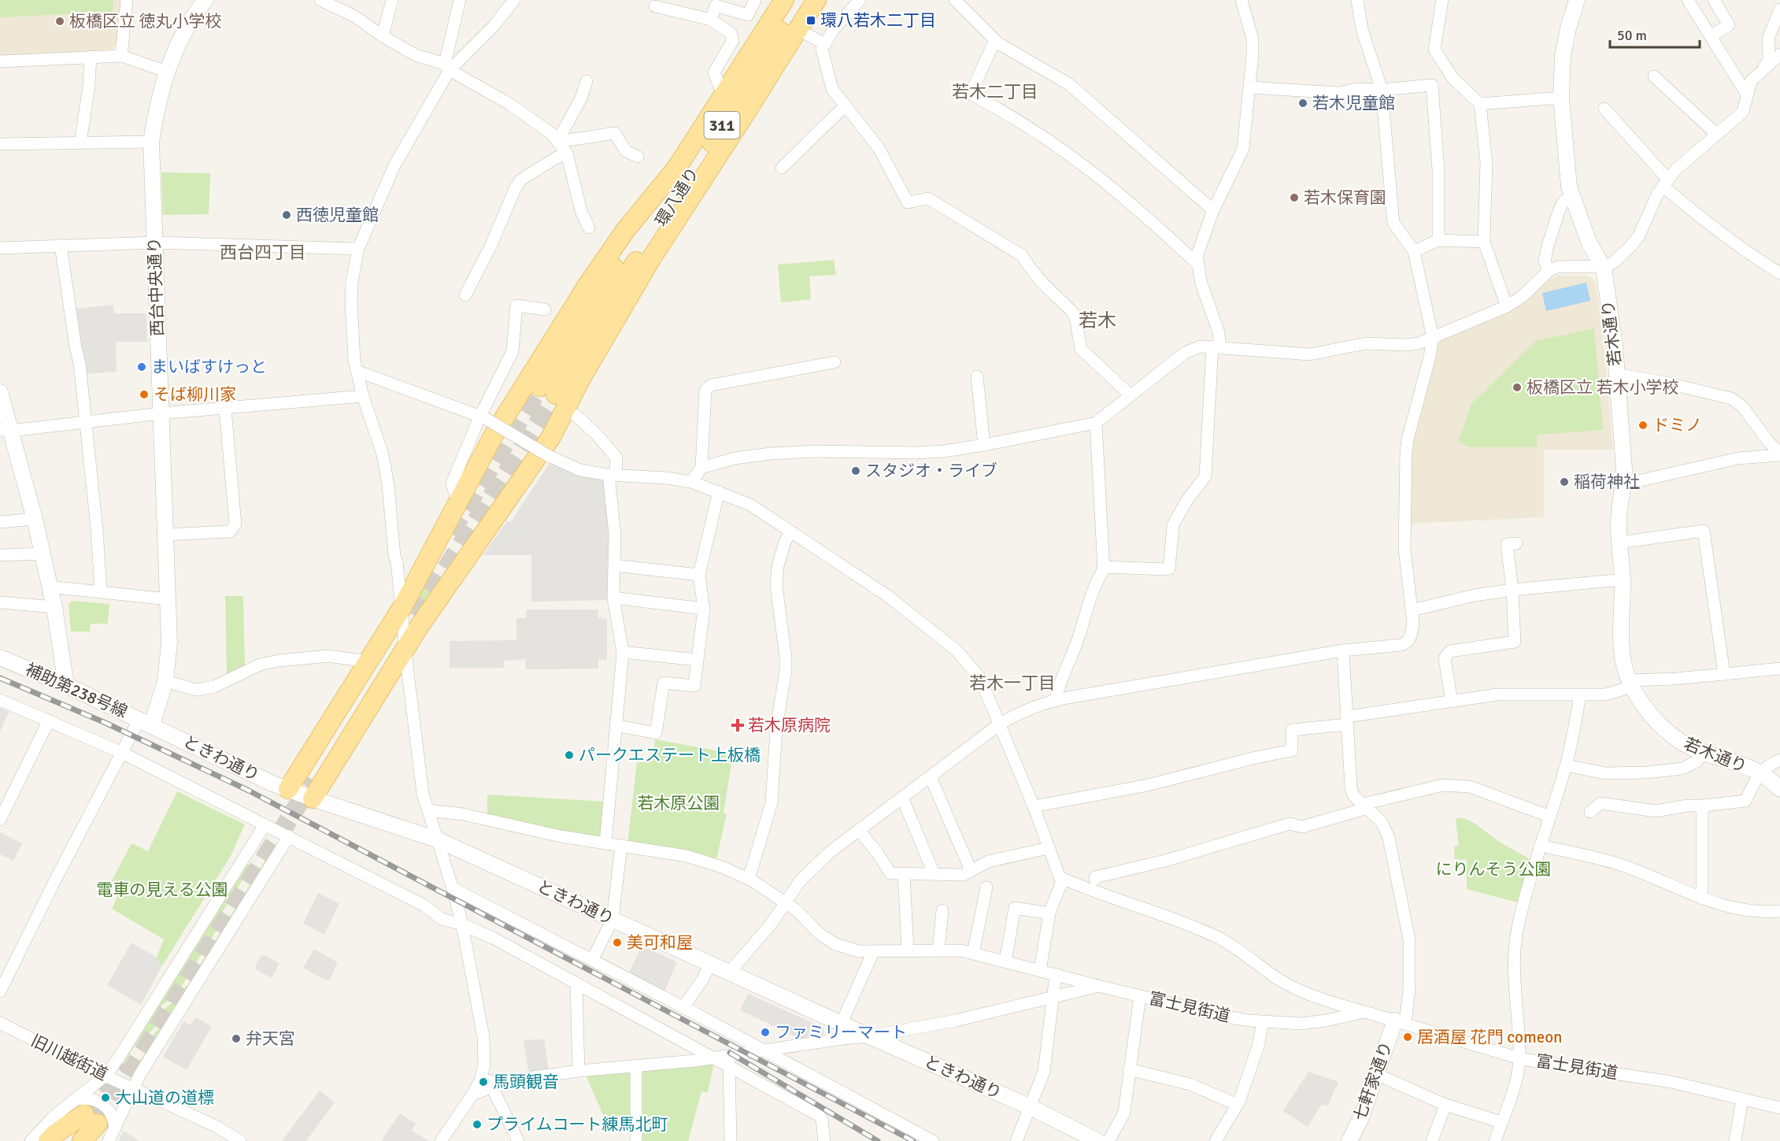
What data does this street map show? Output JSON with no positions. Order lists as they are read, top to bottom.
{
  "streets": {
    "main road": ["311", "環八通り"],
    "street": [
      "西台中央通り",
      "若木通り",
      "補助第238号線",
      "ときわ通り",
      "富士見街道",
      "旧川越街道",
      "七軒家通り"
    ]
  },
  "crossings": [
    ["西台中央通り", "補助第238号線"],
    ["西台中央通り", "ときわ通り"],
    ["補助第238号線", "ときわ通り"],
    ["富士見街道", "七軒家通り"]
  ],
  "districts": [
    "若木二丁目",
    "西台四丁目",
    "若木",
    "若木一丁目"
  ],
  "parks": ["若木原公園", "にりんそう公園", "電車の見える公園"],
  "places": {
    "transit": ["環八若木二丁目"],
    "other": [
      "板橋区立 徳丸小学校",
      "若木児童館",
      "若木保育園",
      "西徳児童館",
      "まいばすけっと",
      "板橋区立 若木小学校",
      "そば柳川家",
      "ドミノ",
      "スタジオ・ライブ",
      "稲荷神社",
      "パークエステート上板橋",
      "美可和屋",
      "ファミリーマート",
      "居酒屋 花門 comeon",
      "弁天宮",
      "馬頭観音",
      "大山道の道標",
      "プライムコート練馬北町"
    ],
    "health": ["若木原病院"]
  },
  "scale_bar": "50 m"
}
